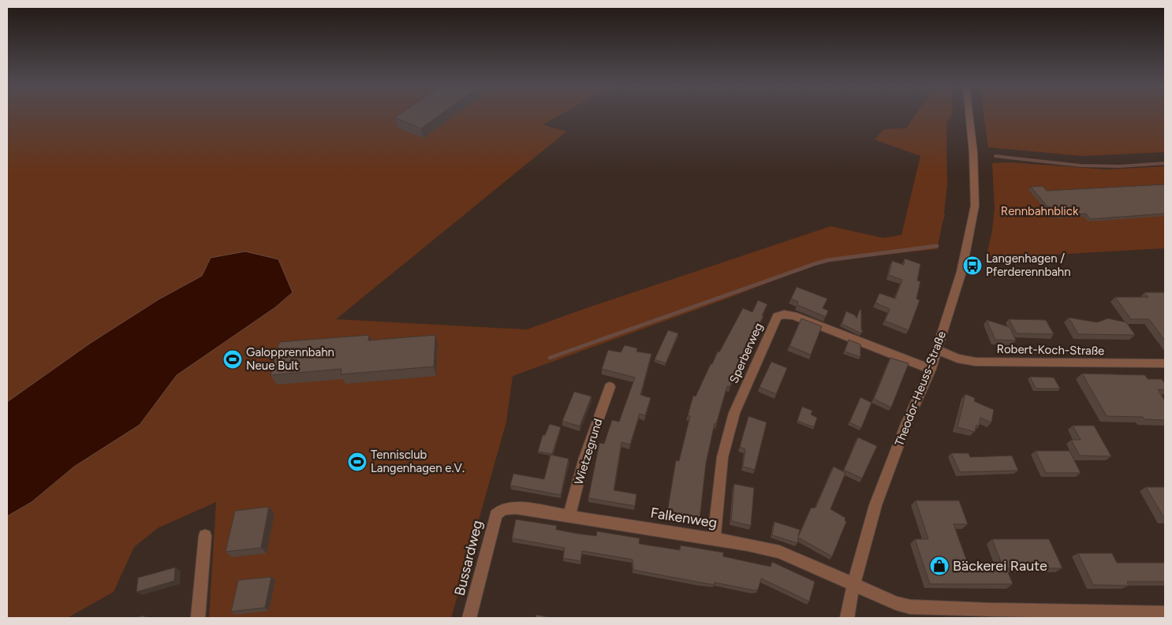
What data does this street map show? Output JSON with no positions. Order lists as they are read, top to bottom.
{
  "streets": {
    "street": [
      "Robert-Koch-Straße",
      "Sperberweg",
      "Theodor-Heuss-Straße",
      "Wietzegrund",
      "Falkenweg",
      "Bussardweg"
    ]
  },
  "crossings": [
    ["Robert-Koch-Straße", "Theodor-Heuss-Straße"],
    ["Sperberweg", "Theodor-Heuss-Straße"],
    ["Sperberweg", "Falkenweg"],
    ["Theodor-Heuss-Straße", "Falkenweg"],
    ["Wietzegrund", "Falkenweg"],
    ["Falkenweg", "Bussardweg"]
  ],
  "parks": ["Rennbahnblick"],
  "places": {
    "bus stop": ["Langenhagen / Pferderennbahn"],
    "sports": ["Galopprennbahn Neue Bult", "Tennisclub Langenhagen e.V."],
    "shop": ["Bäckerei Raute"]
  }
}
